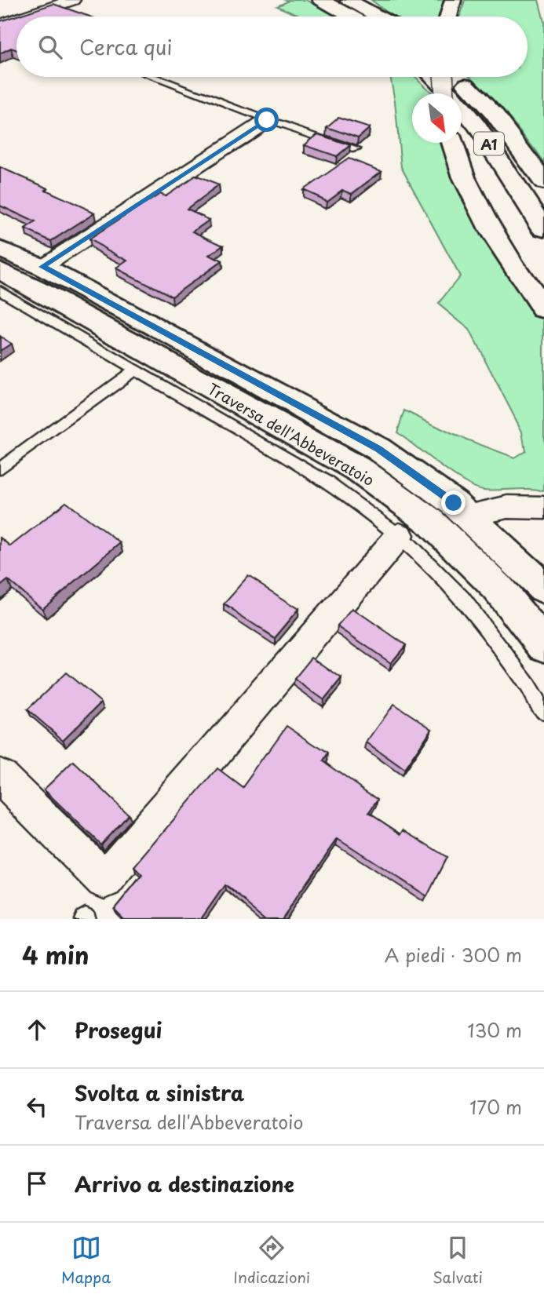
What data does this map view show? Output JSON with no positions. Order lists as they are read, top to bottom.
{
  "streets": {
    "main road": ["A1", "Traversa dell'Abbeveratoio"]
  },
  "north": "bottom right",
  "page": {
    "search": "Cerca qui",
    "heading": ["4 min", "A piedi · 300 m"],
    "list": [
      ["Prosegui", "130 m"],
      ["Svolta a sinistra", "Traversa dell'Abbeveratoio", "170 m"],
      "Arrivo a destinazione"
    ],
    "nav": ["Mappa", "Indicazioni", "Salvati"]
  }
}
